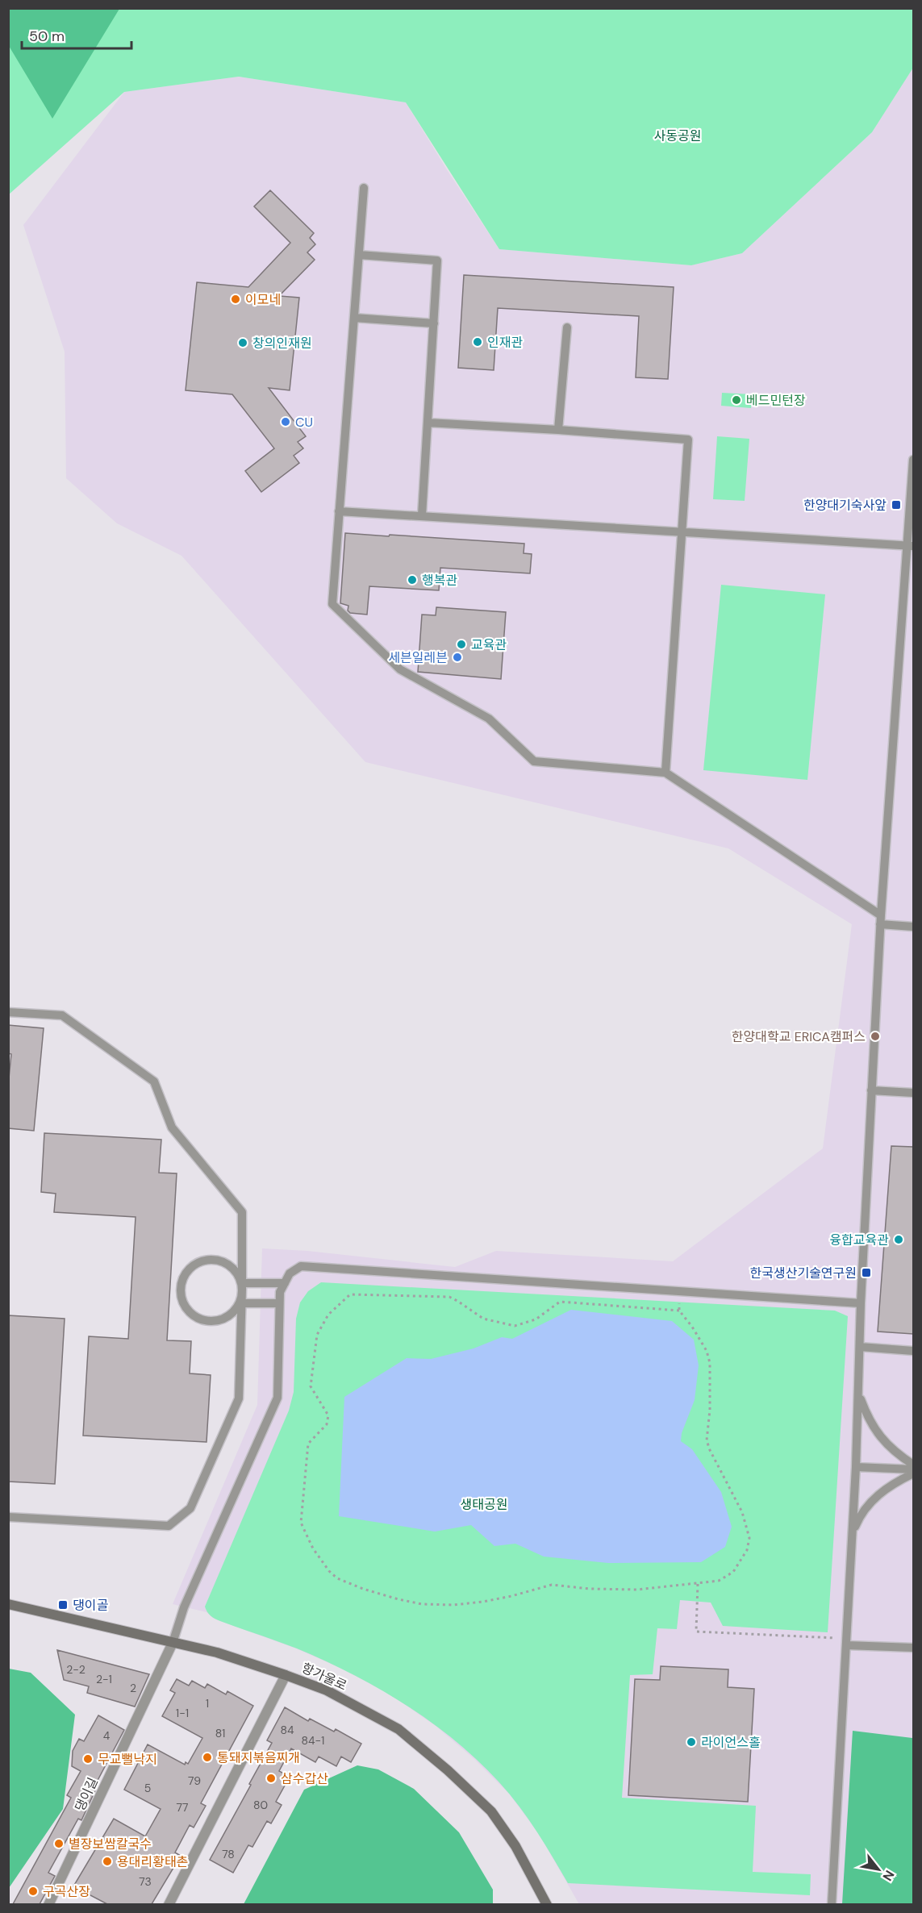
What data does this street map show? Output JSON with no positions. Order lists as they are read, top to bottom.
{
  "streets": {
    "main road": ["항가울로"],
    "street": ["댕이길"]
  },
  "crossings": [
    ["항가울로", "댕이길"]
  ],
  "parks": ["사동공원", "생태공원"],
  "places": {
    "other": [
      "이모네",
      "인재관",
      "창의인재원",
      "베드민턴장",
      "CU",
      "행복관",
      "교육관",
      "세븐일레븐",
      "한양대학교 ERICA캠퍼스",
      "융합교육관",
      "라이언스홀",
      "통돼지볶음찌개",
      "무교뻘낙지",
      "삼수갑산",
      "별장보쌈칼국수",
      "용대리황태촌",
      "구곡산장"
    ],
    "transit": ["한양대기숙사앞", "한국생산기술연구원", "댕이골"]
  },
  "house_numbers": [
    "2-2",
    "2-1",
    "2",
    "1",
    "1-1",
    "84",
    "81",
    "4",
    "84-1",
    "79",
    "5",
    "80",
    "77",
    "78",
    "73"
  ],
  "scale_bar": "50 m",
  "north": "bottom right"
}
